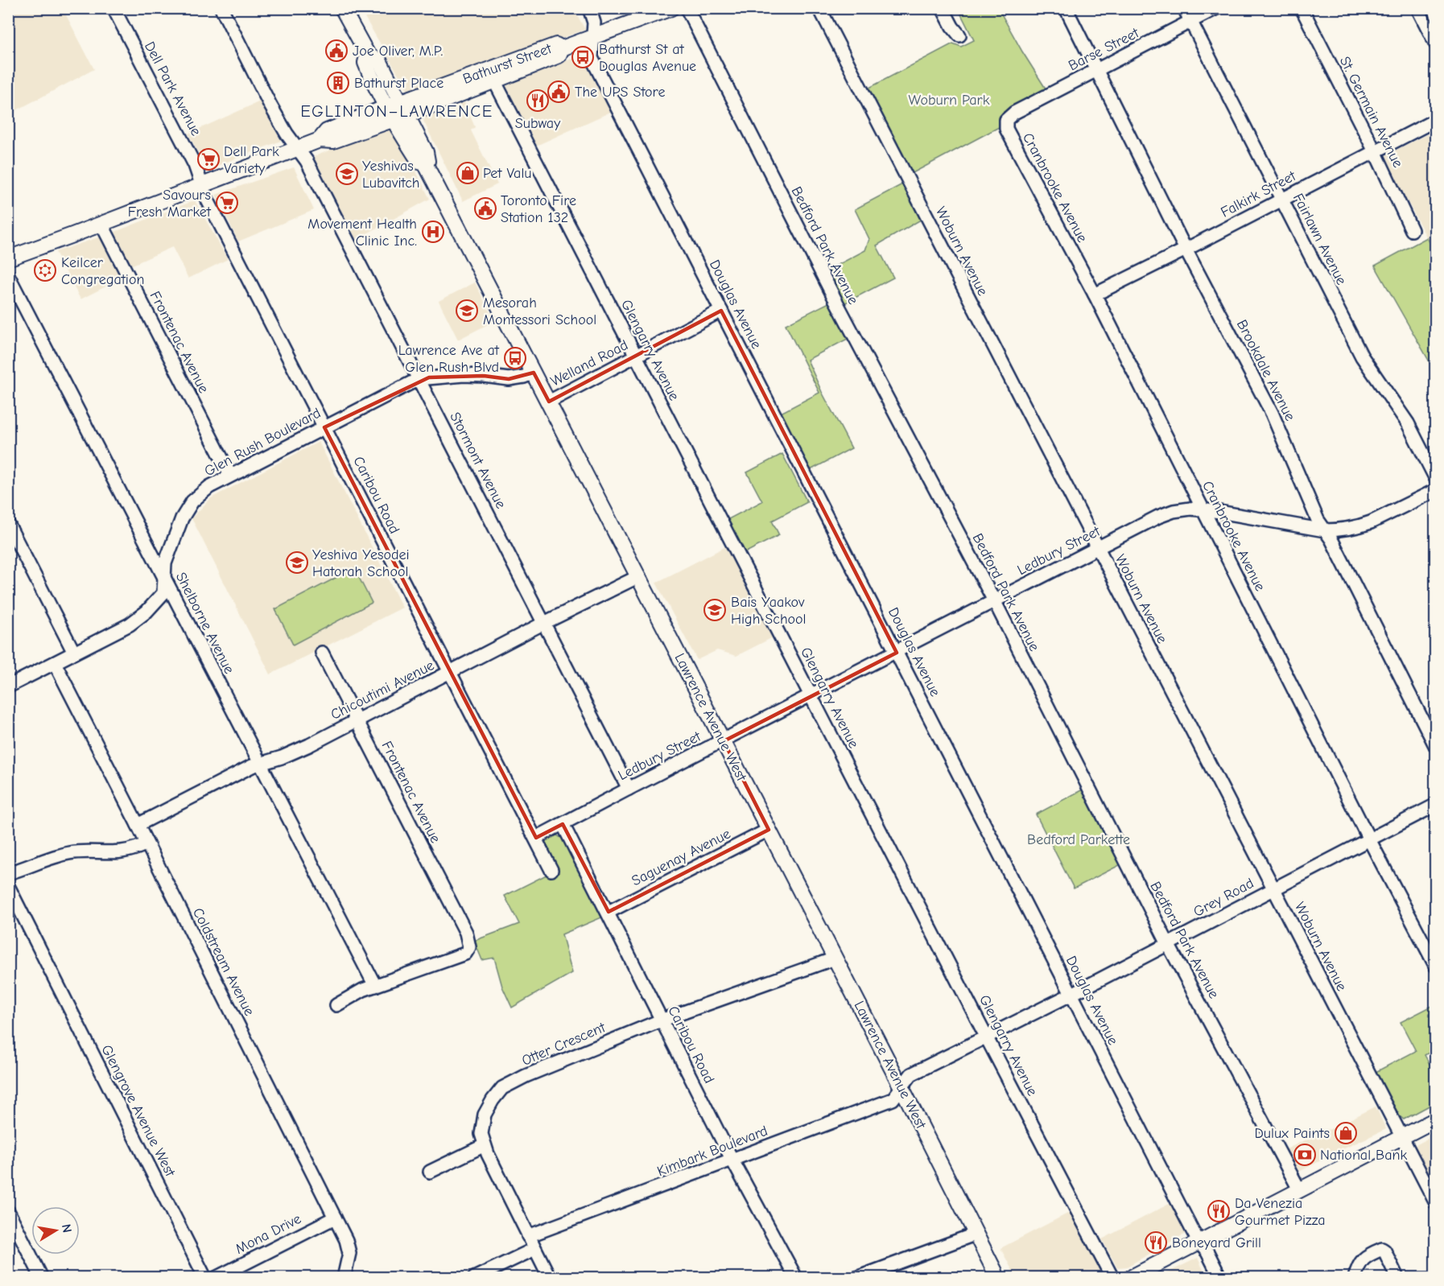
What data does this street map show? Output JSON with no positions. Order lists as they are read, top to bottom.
{
  "streets": {
    "main road": ["Bathurst Street", "Lawrence Avenue West"],
    "street": [
      "Barse Street",
      "Dell Park Avenue",
      "St. Germain Avenue",
      "Cranbrooke Avenue",
      "Falkirk Street",
      "Fairlawn Avenue",
      "Bedford Park Avenue",
      "Woburn Avenue",
      "Douglas Avenue",
      "Frontenac Avenue",
      "Glengarry Avenue",
      "Welland Road",
      "Brookdale Avenue",
      "Glen Rush Boulevard",
      "Stormont Avenue",
      "Caribou Road",
      "Ledbury Street",
      "Shelborne Avenue",
      "Chicoutimi Avenue",
      "Saguenay Avenue",
      "Grey Road",
      "Coldstream Avenue",
      "Otter Crescent",
      "Glengrove Avenue West",
      "Kimbark Boulevard",
      "Mona Drive"
    ]
  },
  "crossings": [
    ["Barse Street", "Cranbrooke Avenue"],
    ["Barse Street", "Fairlawn Avenue"],
    ["Barse Street", "Brookdale Avenue"],
    ["Bathurst Street", "Dell Park Avenue"],
    ["Bathurst Street", "Douglas Avenue"],
    ["Bathurst Street", "Frontenac Avenue"],
    ["Bathurst Street", "Glengarry Avenue"],
    ["Bathurst Street", "Stormont Avenue"],
    ["Bathurst Street", "Caribou Road"],
    ["Bathurst Street", "Lawrence Avenue West"],
    ["Dell Park Avenue", "Caribou Road"],
    ["St. Germain Avenue", "Falkirk Street"],
    ["Cranbrooke Avenue", "Falkirk Street"],
    ["Cranbrooke Avenue", "Ledbury Street"],
    ["Cranbrooke Avenue", "Grey Road"],
    ["Falkirk Street", "Fairlawn Avenue"],
    ["Falkirk Street", "Brookdale Avenue"],
    ["Bedford Park Avenue", "Ledbury Street"],
    ["Bedford Park Avenue", "Grey Road"],
    ["Woburn Avenue", "Ledbury Street"],
    ["Woburn Avenue", "Grey Road"],
    ["Douglas Avenue", "Welland Road"],
    ["Douglas Avenue", "Ledbury Street"],
    ["Douglas Avenue", "Grey Road"],
    ["Frontenac Avenue", "Glen Rush Boulevard"],
    ["Frontenac Avenue", "Shelborne Avenue"],
    ["Frontenac Avenue", "Chicoutimi Avenue"],
    ["Glengarry Avenue", "Welland Road"],
    ["Glengarry Avenue", "Ledbury Street"],
    ["Glengarry Avenue", "Grey Road"],
    ["Welland Road", "Lawrence Avenue West"],
    ["Brookdale Avenue", "Ledbury Street"],
    ["Glen Rush Boulevard", "Stormont Avenue"],
    ["Glen Rush Boulevard", "Caribou Road"],
    ["Glen Rush Boulevard", "Shelborne Avenue"],
    ["Glen Rush Boulevard", "Lawrence Avenue West"],
    ["Glen Rush Boulevard", "Coldstream Avenue"],
    ["Stormont Avenue", "Ledbury Street"],
    ["Stormont Avenue", "Chicoutimi Avenue"],
    ["Caribou Road", "Ledbury Street"],
    ["Caribou Road", "Chicoutimi Avenue"],
    ["Caribou Road", "Saguenay Avenue"],
    ["Caribou Road", "Otter Crescent"],
    ["Caribou Road", "Kimbark Boulevard"],
    ["Ledbury Street", "Lawrence Avenue West"],
    ["Shelborne Avenue", "Chicoutimi Avenue"],
    ["Chicoutimi Avenue", "Lawrence Avenue West"],
    ["Chicoutimi Avenue", "Coldstream Avenue"],
    ["Lawrence Avenue West", "Saguenay Avenue"],
    ["Lawrence Avenue West", "Grey Road"],
    ["Lawrence Avenue West", "Otter Crescent"],
    ["Lawrence Avenue West", "Kimbark Boulevard"],
    ["Grey Road", "Kimbark Boulevard"],
    ["Coldstream Avenue", "Mona Drive"],
    ["Otter Crescent", "Kimbark Boulevard"]
  ],
  "districts": ["EGLINTON–LAWRENCE"],
  "parks": ["Woburn Park", "Bedford Parkette"],
  "places": {
    "public building": ["Joe Oliver, M.P.", "The UPS Store", "Toronto Fire Station 132"],
    "bus stop": ["Bathurst St at Douglas Avenue", "Lawrence Ave at Glen Rush Blvd"],
    "building": ["Bathurst Place"],
    "restaurant": ["Subway", "Da Venezia Gourmet Pizza", "Boneyard Grill"],
    "supermarket": ["Dell Park Variety", "Savours Fresh Market"],
    "shop": ["Pet Valu", "Dulux Paints"],
    "school or university": [
      "Yeshivas Lubavitch",
      "Mesorah Montessori School",
      "Yeshiva Yesodei Hatorah School",
      "Bais Yaakov High School"
    ],
    "hospital": ["Movement Health Clinic Inc."],
    "synagogue": ["Keilcer Congregation"],
    "bank": ["National Bank"]
  },
  "north": "right"
}
